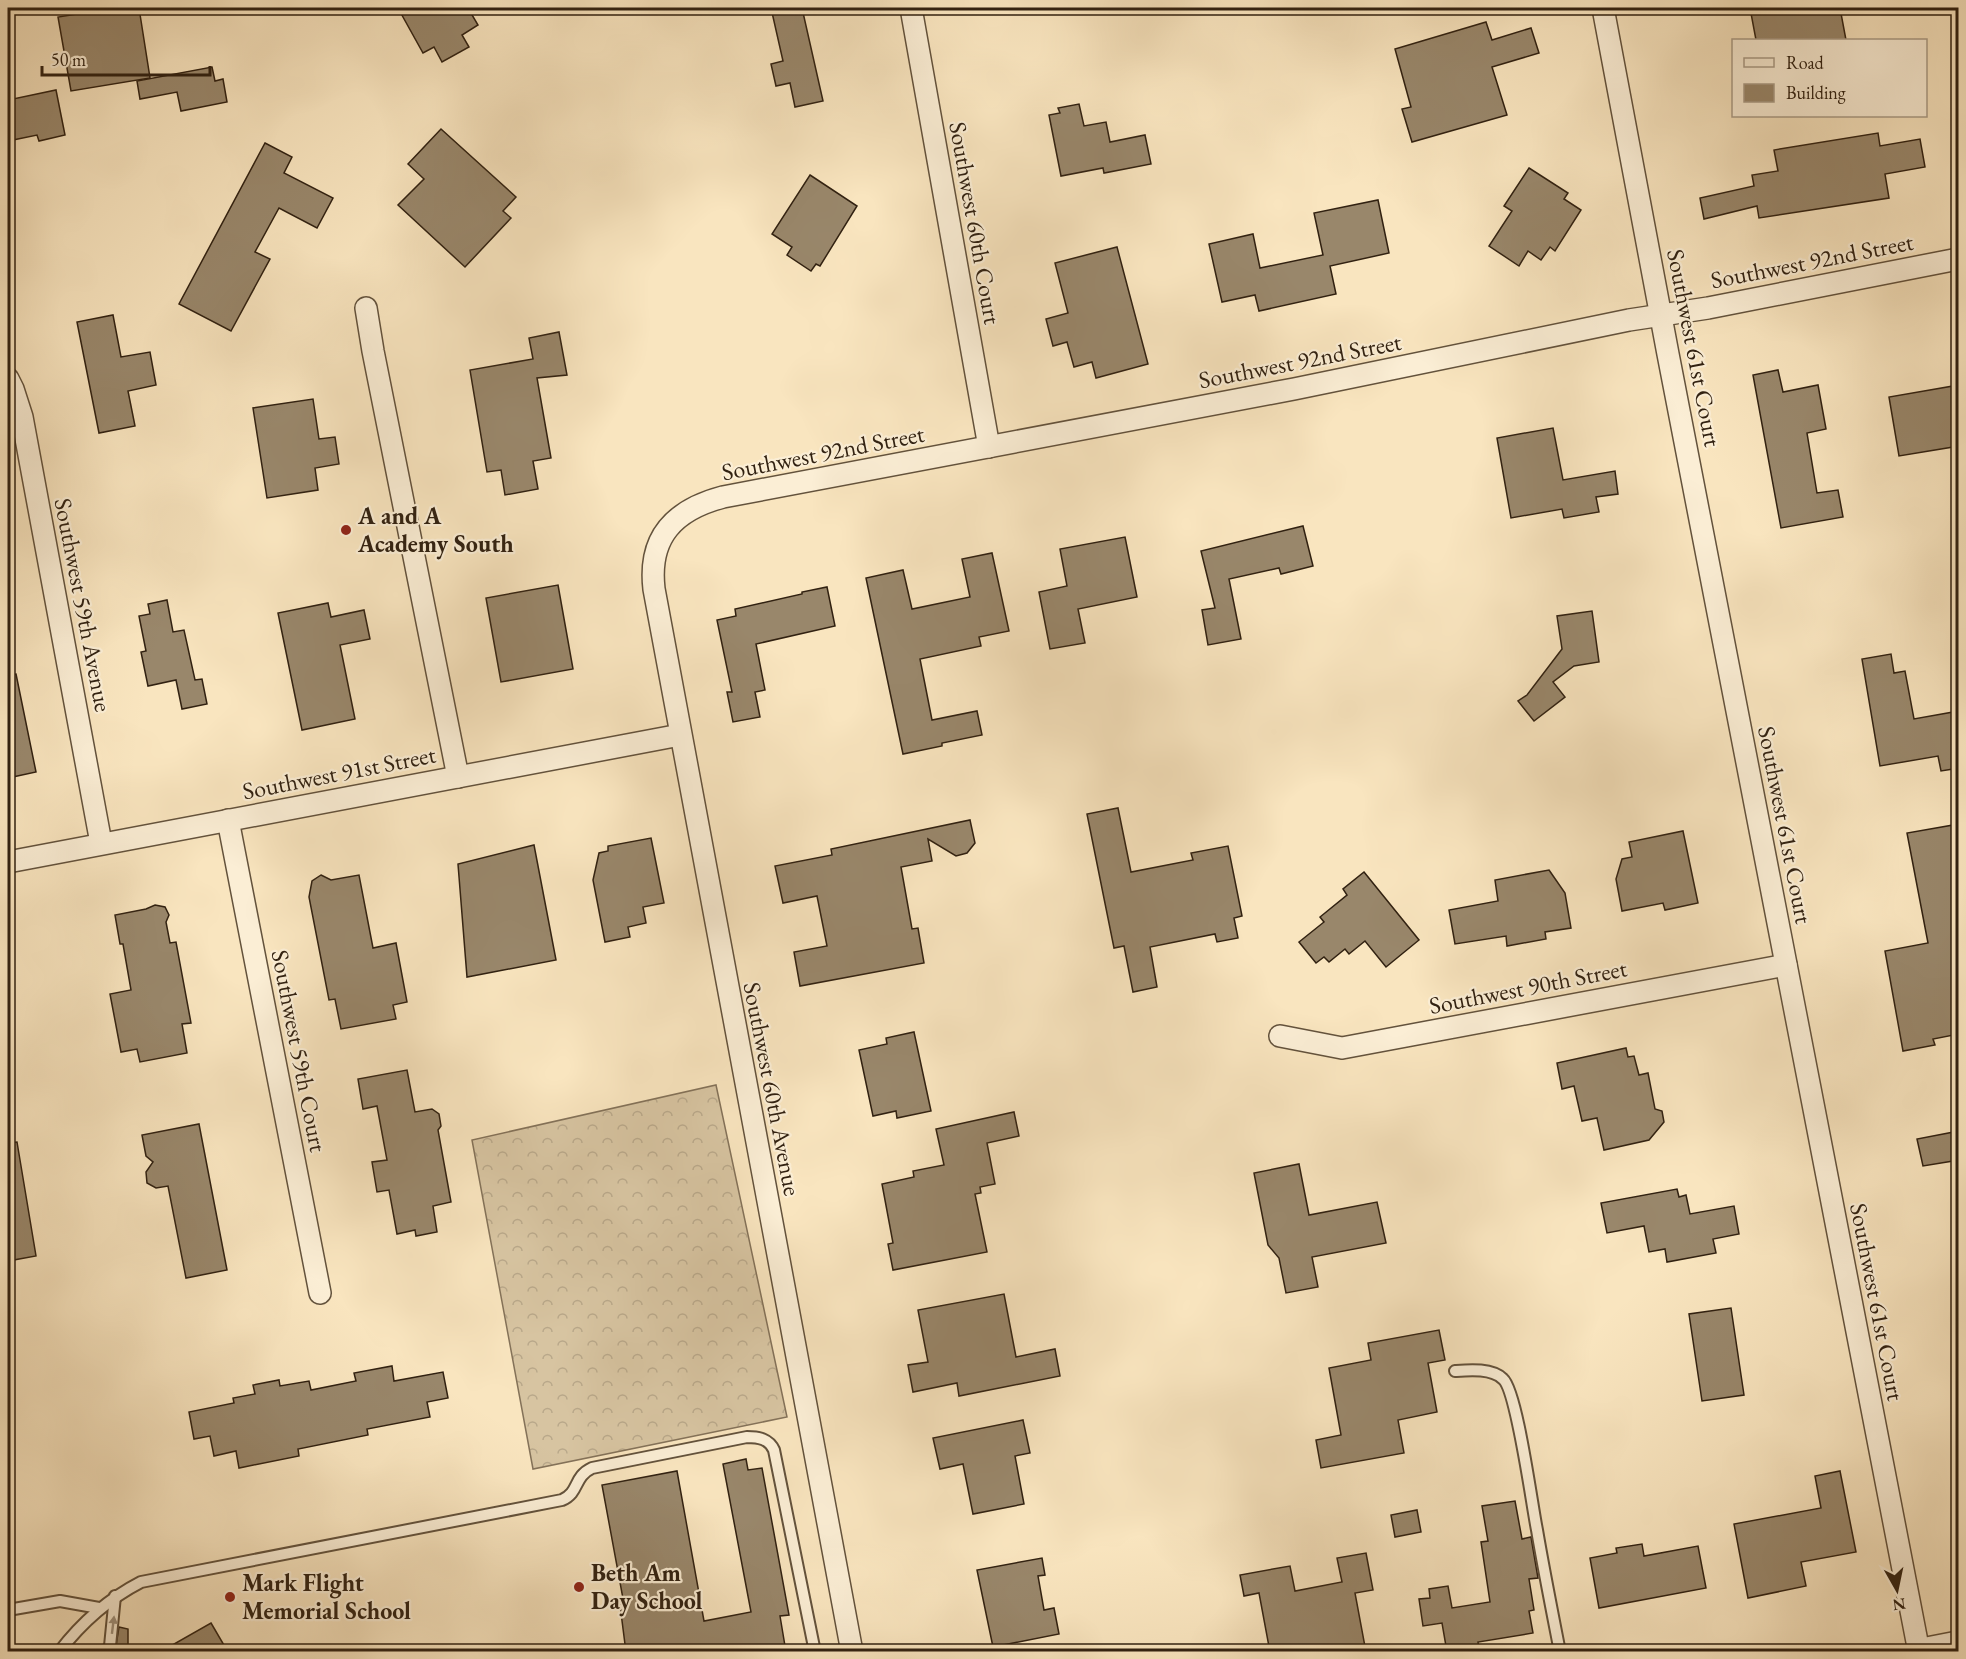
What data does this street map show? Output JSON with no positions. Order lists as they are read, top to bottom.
{
  "streets": {
    "street": [
      "Southwest 60th Court",
      "Southwest 92nd Street",
      "Southwest 61st Court",
      "Southwest 59th Avenue",
      "Southwest 91st Street",
      "Southwest 90th Street",
      "Southwest 59th Court",
      "Southwest 60th Avenue"
    ]
  },
  "crossings": [
    ["Southwest 60th Court", "Southwest 92nd Street"],
    ["Southwest 92nd Street", "Southwest 61st Court"],
    ["Southwest 92nd Street", "Southwest 60th Avenue"],
    ["Southwest 61st Court", "Southwest 90th Street"],
    ["Southwest 59th Avenue", "Southwest 91st Street"],
    ["Southwest 91st Street", "Southwest 59th Court"],
    ["Southwest 91st Street", "Southwest 60th Avenue"]
  ],
  "places": ["A and A Academy South", "Beth Am Day School", "Mark Flight Memorial School"],
  "legend": ["Road", "Building"],
  "scale_bar": "50 m",
  "north": "bottom"
}
